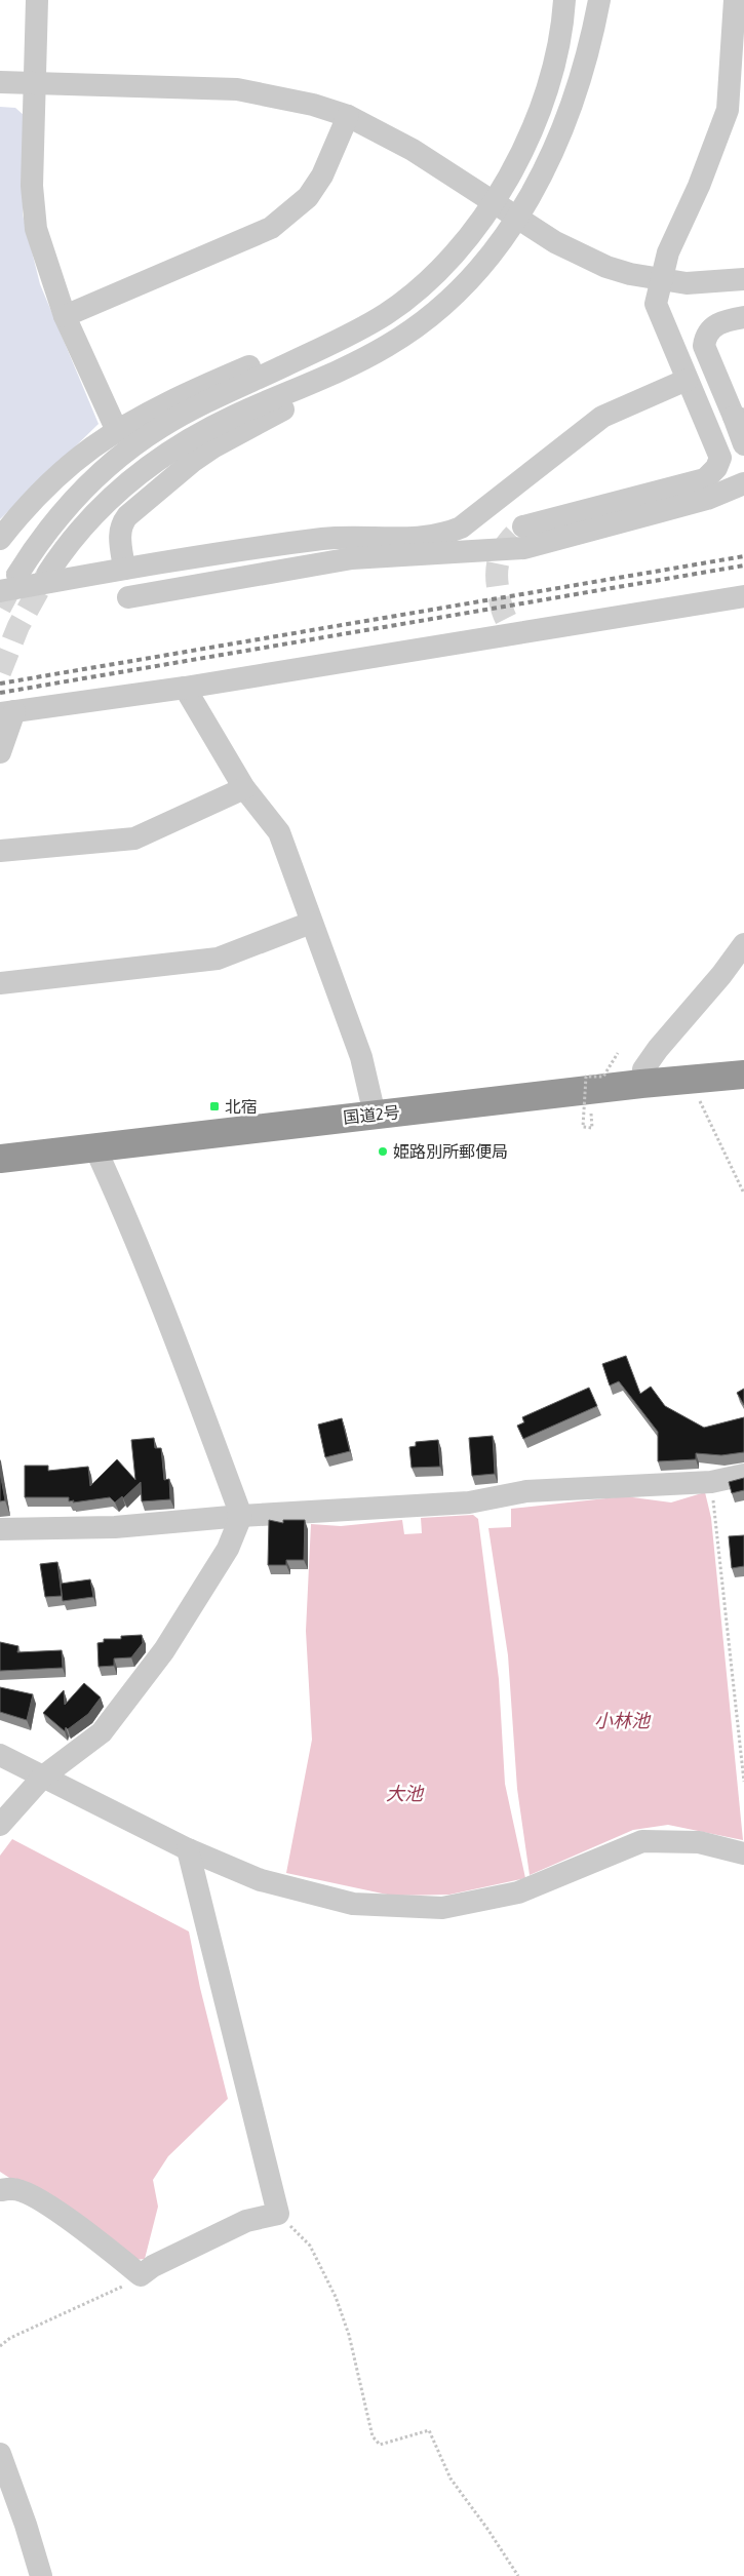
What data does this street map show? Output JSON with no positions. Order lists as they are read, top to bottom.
{
  "streets": {
    "highway": ["国道2号"]
  },
  "water": ["小林池", "大池"],
  "places": {
    "transit": ["北宿"],
    "other": ["姫路別所郵便局"]
  }
}
